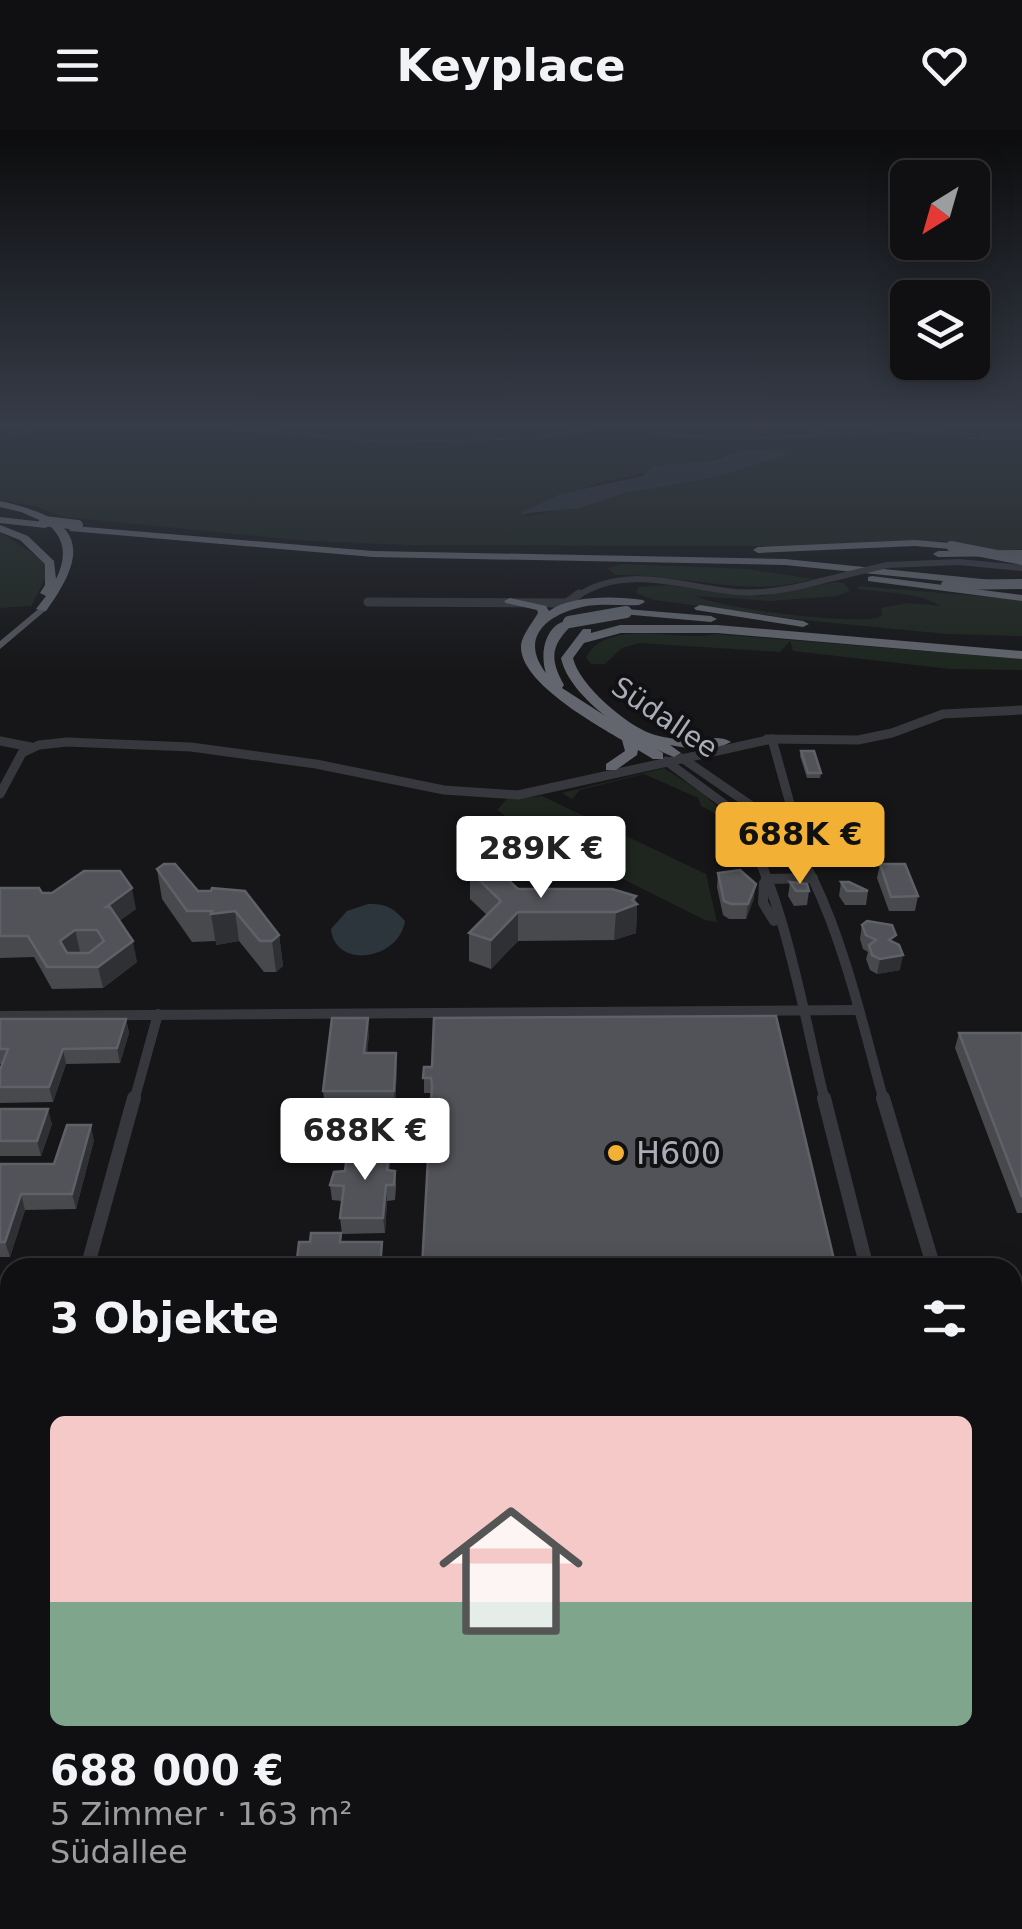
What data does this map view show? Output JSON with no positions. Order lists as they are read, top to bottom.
{
  "streets": {
    "highway": ["Südallee"]
  },
  "places": ["H600"],
  "north": "bottom left",
  "page": {
    "header": "Keyplace",
    "price": ["688K €", "289K €", "688K €"],
    "heading": "3 Objekte",
    "list": [
      {
        "name": "688 000 €",
        "note": "5 Zimmer · 163 m² · Südallee"
      }
    ]
  }
}
